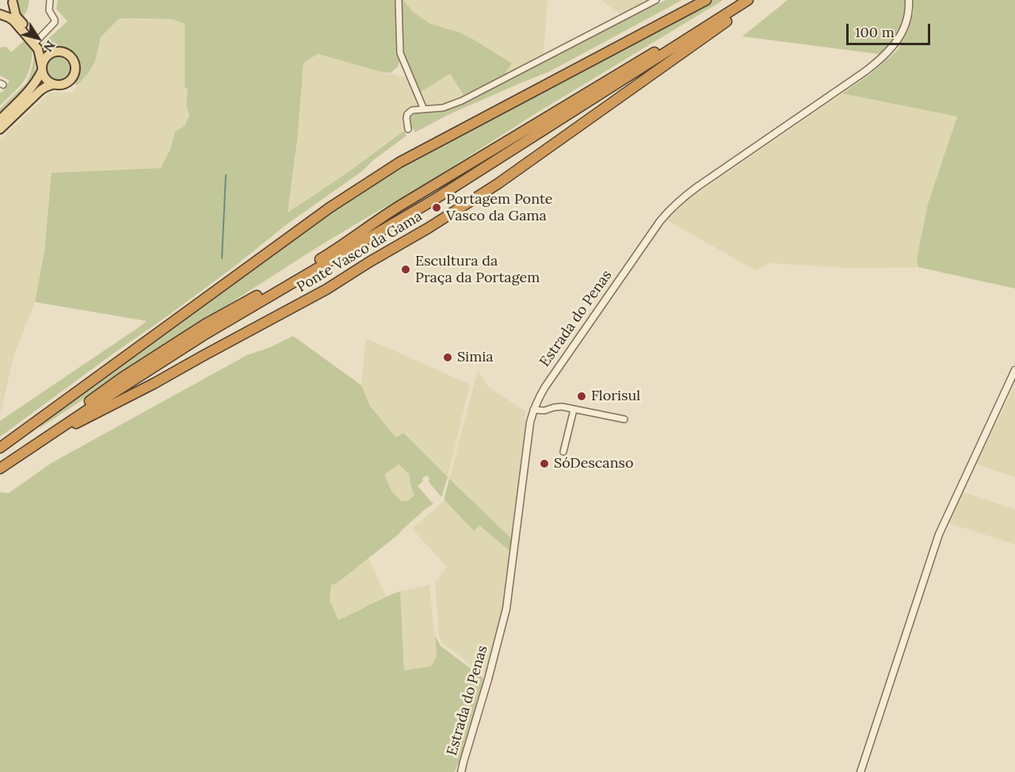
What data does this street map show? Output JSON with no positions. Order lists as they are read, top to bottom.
{
  "streets": {
    "highway": ["Ponte Vasco da Gama"],
    "street": ["Estrada do Penas"]
  },
  "places": [
    "Portagem Ponte Vasco da Gama",
    "Escultura da Praça da Portagem",
    "Simia",
    "Florisul",
    "SóDescanso"
  ],
  "scale_bar": "100 m",
  "north": "bottom right"
}
